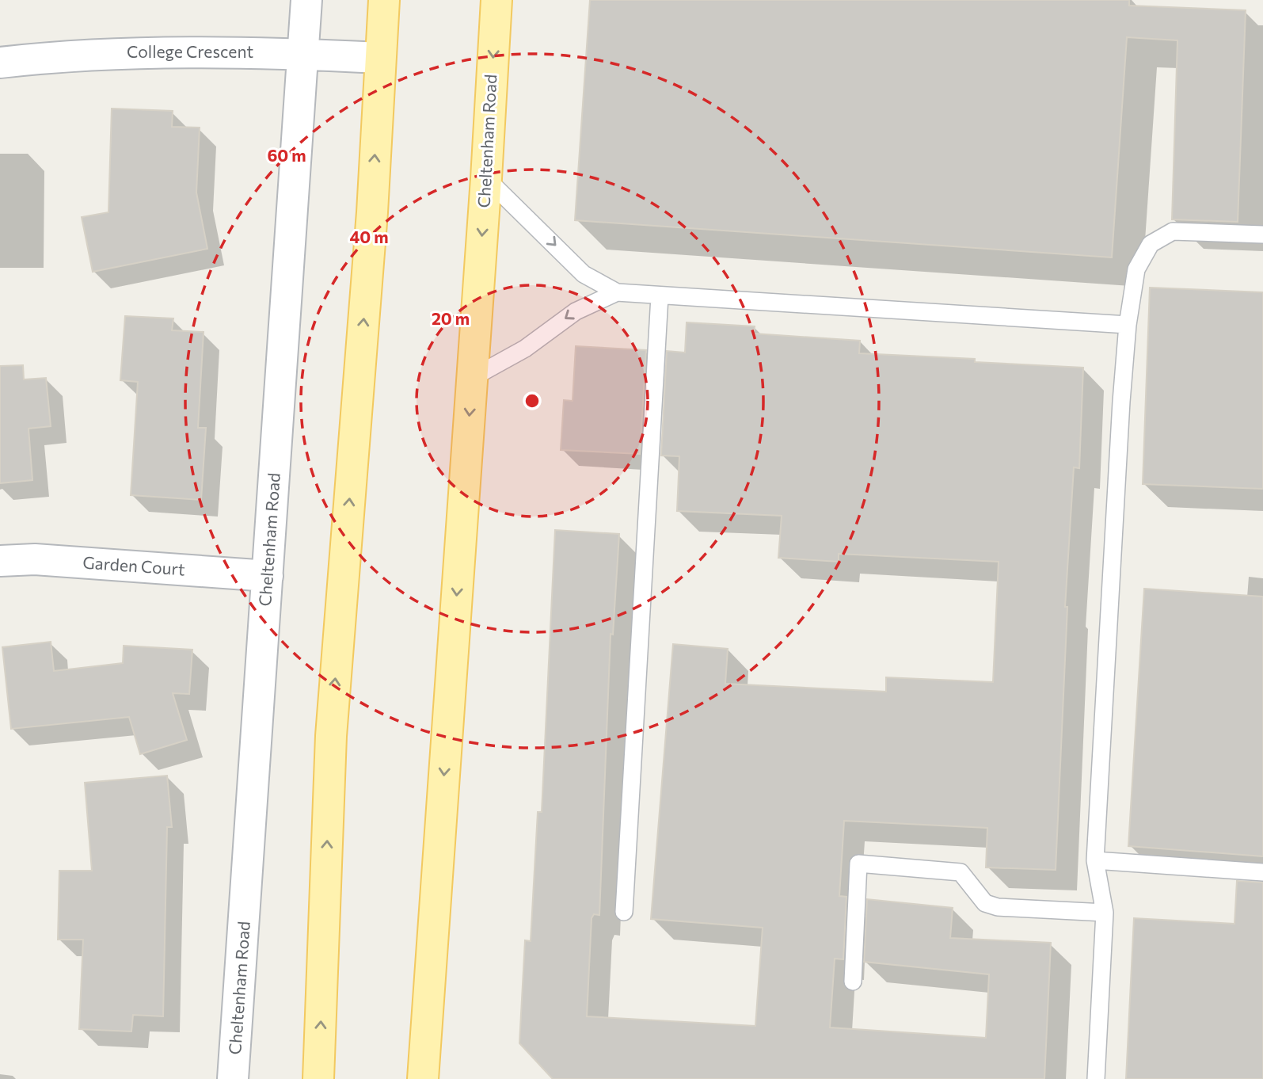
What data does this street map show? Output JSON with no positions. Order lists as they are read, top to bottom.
{
  "streets": {
    "main road": ["Cheltenham Road"],
    "street": ["College Crescent", "Garden Court"]
  },
  "crossings": [
    ["College Crescent", "Cheltenham Road"],
    ["Cheltenham Road", "Garden Court"]
  ],
  "rings": ["60 m", "40 m", "20 m"]
}
